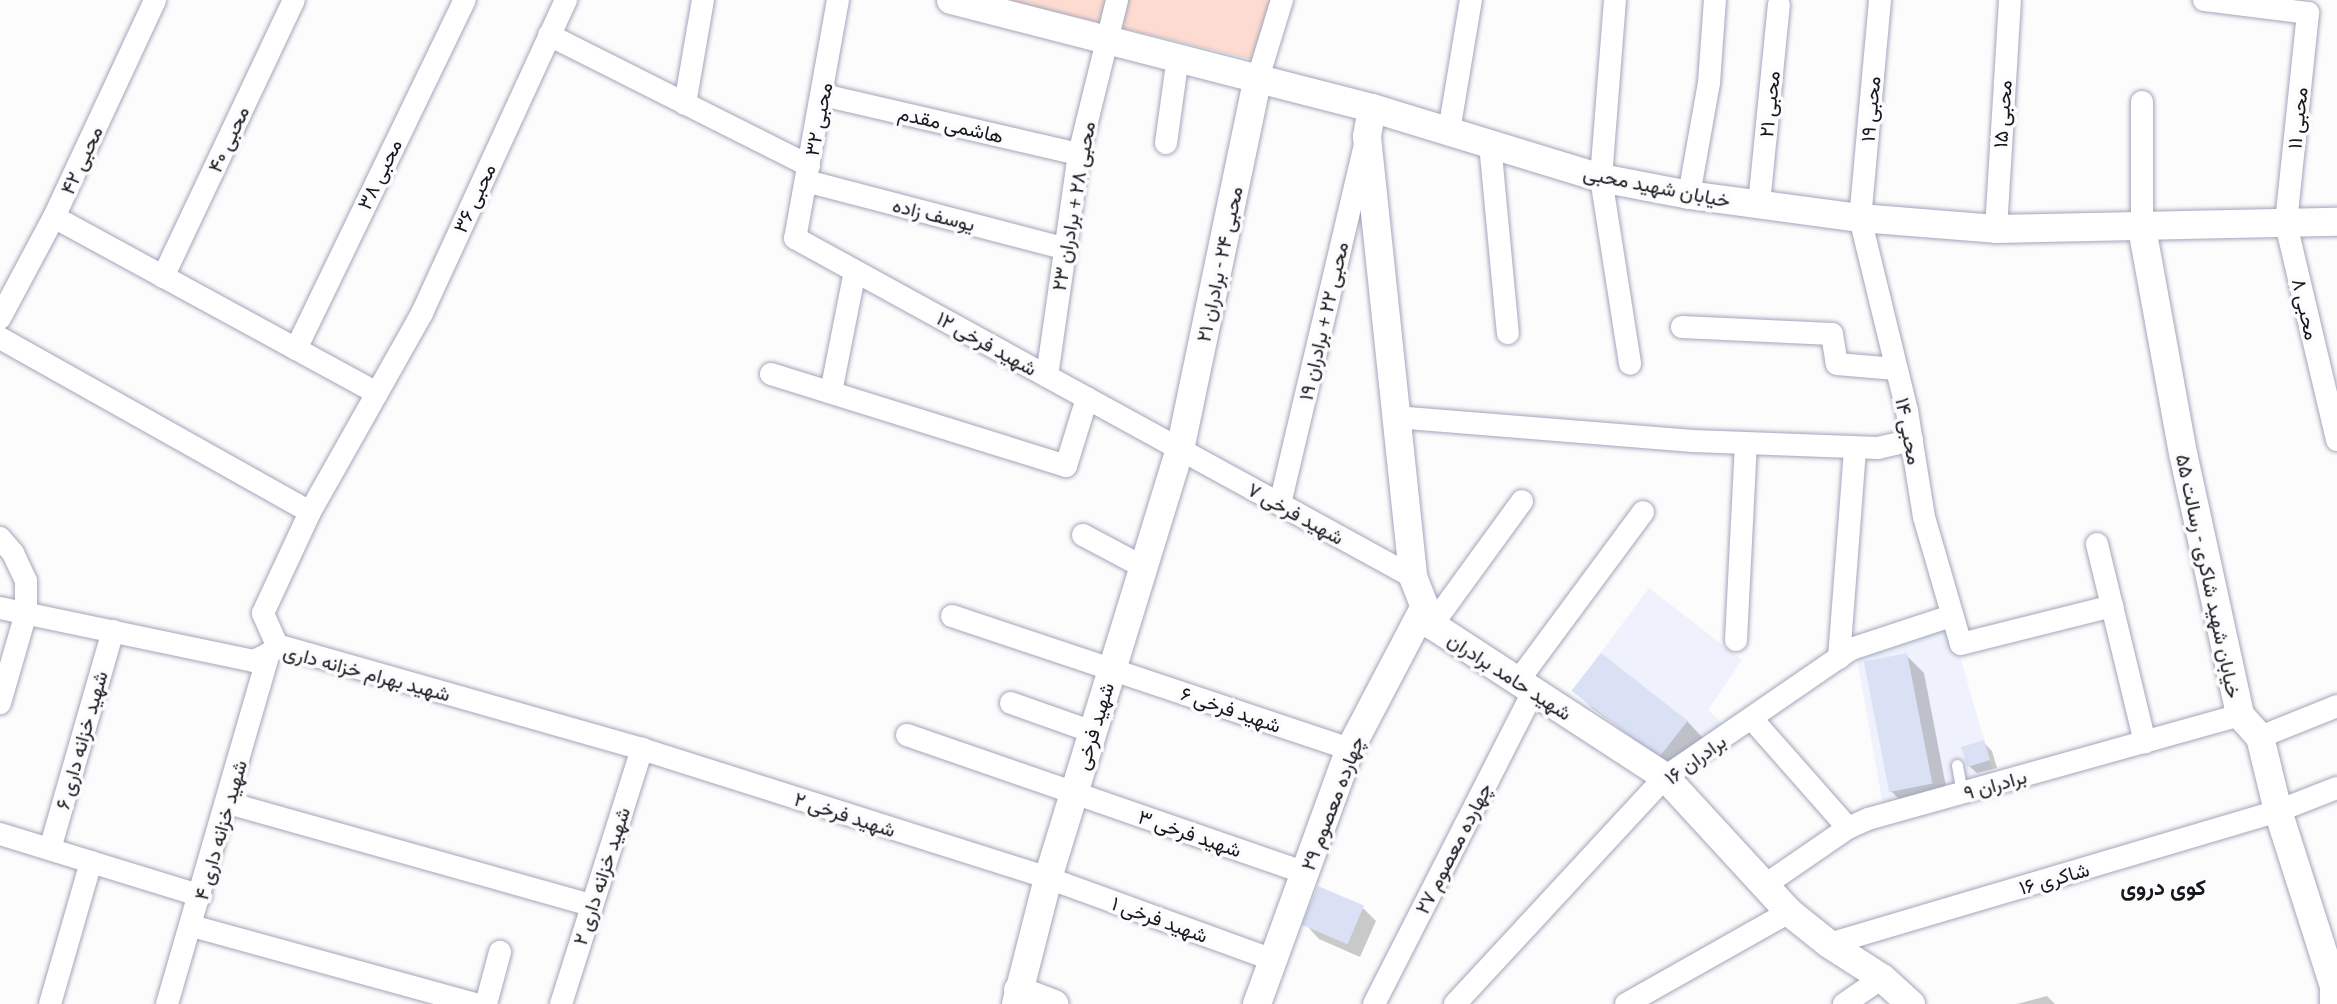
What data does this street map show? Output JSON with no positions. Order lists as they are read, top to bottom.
{
  "streets": {
    "street": [
      "محبی ۲۱",
      "محبی ۱۹",
      "محبی ۱۵",
      "محبی ۱۱",
      "محبی ۳۲",
      "هاشمی مقدم",
      "محبی ۴۰",
      "محبی ۴۲",
      "محبی ۳۸",
      "خیابان شهید محبی",
      "محبی ۳۶",
      "محبی ۲۸ + برادران ۲۳",
      "یوسف زاده",
      "محبی ۲۴ - برادران ۲۱",
      "محبی ۸",
      "محبی ۲۲ + برادران ۱۹",
      "شهید فرخی ۱۲",
      "محبی ۱۴",
      "شهید فرخی ۷",
      "خیابان شهید شاکری - رسالت ۵۵",
      "شهید بهرام خزانه داری",
      "شهید حامد برادران",
      "شهید فرخی ۶",
      "شهید فرخی",
      "شهید خزانه داری ۶",
      "برادران ۱۶",
      "برادران ۹",
      "چهارده معصوم ۲۹",
      "شهید فرخی ۲",
      "شهید خزانه داری ۴",
      "شهید فرخی ۳",
      "چهارده معصوم ۲۷",
      "شهید خزانه داری ۲",
      "شاکری ۱۶",
      "شهید فرخی ۱"
    ]
  },
  "crossings": [
    ["محبی ۲۱", "خیابان شهید محبی"],
    ["محبی ۱۹", "خیابان شهید محبی"],
    ["محبی ۱۹", "محبی ۱۴"],
    ["محبی ۱۵", "خیابان شهید محبی"],
    ["محبی ۱۱", "خیابان شهید محبی"],
    ["محبی ۱۱", "محبی ۸"],
    ["محبی ۳۲", "هاشمی مقدم"],
    ["محبی ۳۲", "یوسف زاده"],
    ["محبی ۳۲", "شهید فرخی ۱۲"],
    ["هاشمی مقدم", "محبی ۲۸ + برادران ۲۳"],
    ["خیابان شهید محبی", "محبی ۲۸ + برادران ۲۳"],
    ["خیابان شهید محبی", "محبی ۲۴ - برادران ۲۱"],
    ["خیابان شهید محبی", "محبی ۸"],
    ["خیابان شهید محبی", "محبی ۱۴"],
    ["خیابان شهید محبی", "خیابان شهید شاکری - رسالت ۵۵"],
    ["محبی ۳۶", "یوسف زاده"],
    ["محبی ۳۶", "شهید بهرام خزانه داری"],
    ["محبی ۳۶", "شهید خزانه داری ۴"],
    ["محبی ۲۸ + برادران ۲۳", "یوسف زاده"],
    ["محبی ۲۸ + برادران ۲۳", "شهید فرخی ۱۲"],
    ["محبی ۲۴ - برادران ۲۱", "شهید فرخی ۱۲"],
    ["محبی ۲۴ - برادران ۲۱", "شهید فرخی ۷"],
    ["محبی ۲۴ - برادران ۲۱", "شهید فرخی"],
    ["محبی ۲۲ + برادران ۱۹", "شهید فرخی ۷"],
    ["شهید فرخی ۱۲", "شهید فرخی ۷"],
    ["شهید فرخی ۱۲", "شهید فرخی"],
    ["محبی ۱۴", "برادران ۱۶"],
    ["شهید فرخی ۷", "شهید فرخی"],
    ["خیابان شهید شاکری - رسالت ۵۵", "برادران ۹"],
    ["خیابان شهید شاکری - رسالت ۵۵", "شاکری ۱۶"],
    ["شهید بهرام خزانه داری", "شهید خزانه داری ۶"],
    ["شهید بهرام خزانه داری", "شهید فرخی ۲"],
    ["شهید بهرام خزانه داری", "شهید خزانه داری ۴"],
    ["شهید بهرام خزانه داری", "شهید خزانه داری ۲"],
    ["شهید حامد برادران", "برادران ۱۶"],
    ["شهید حامد برادران", "برادران ۹"],
    ["شهید حامد برادران", "چهارده معصوم ۲۹"],
    ["شهید حامد برادران", "چهارده معصوم ۲۷"],
    ["شهید حامد برادران", "شاکری ۱۶"],
    ["شهید فرخی ۶", "شهید فرخی"],
    ["شهید فرخی ۶", "چهارده معصوم ۲۹"],
    ["شهید فرخی", "شهید فرخی ۲"],
    ["شهید فرخی", "شهید فرخی ۳"],
    ["شهید فرخی", "شهید فرخی ۱"],
    ["چهارده معصوم ۲۹", "شهید فرخی ۳"],
    ["چهارده معصوم ۲۹", "شهید فرخی ۱"],
    ["شهید فرخی ۲", "شهید خزانه داری ۲"],
    ["شهید فرخی ۲", "شهید فرخی ۱"]
  ],
  "districts": ["کوی دروی"]
}
